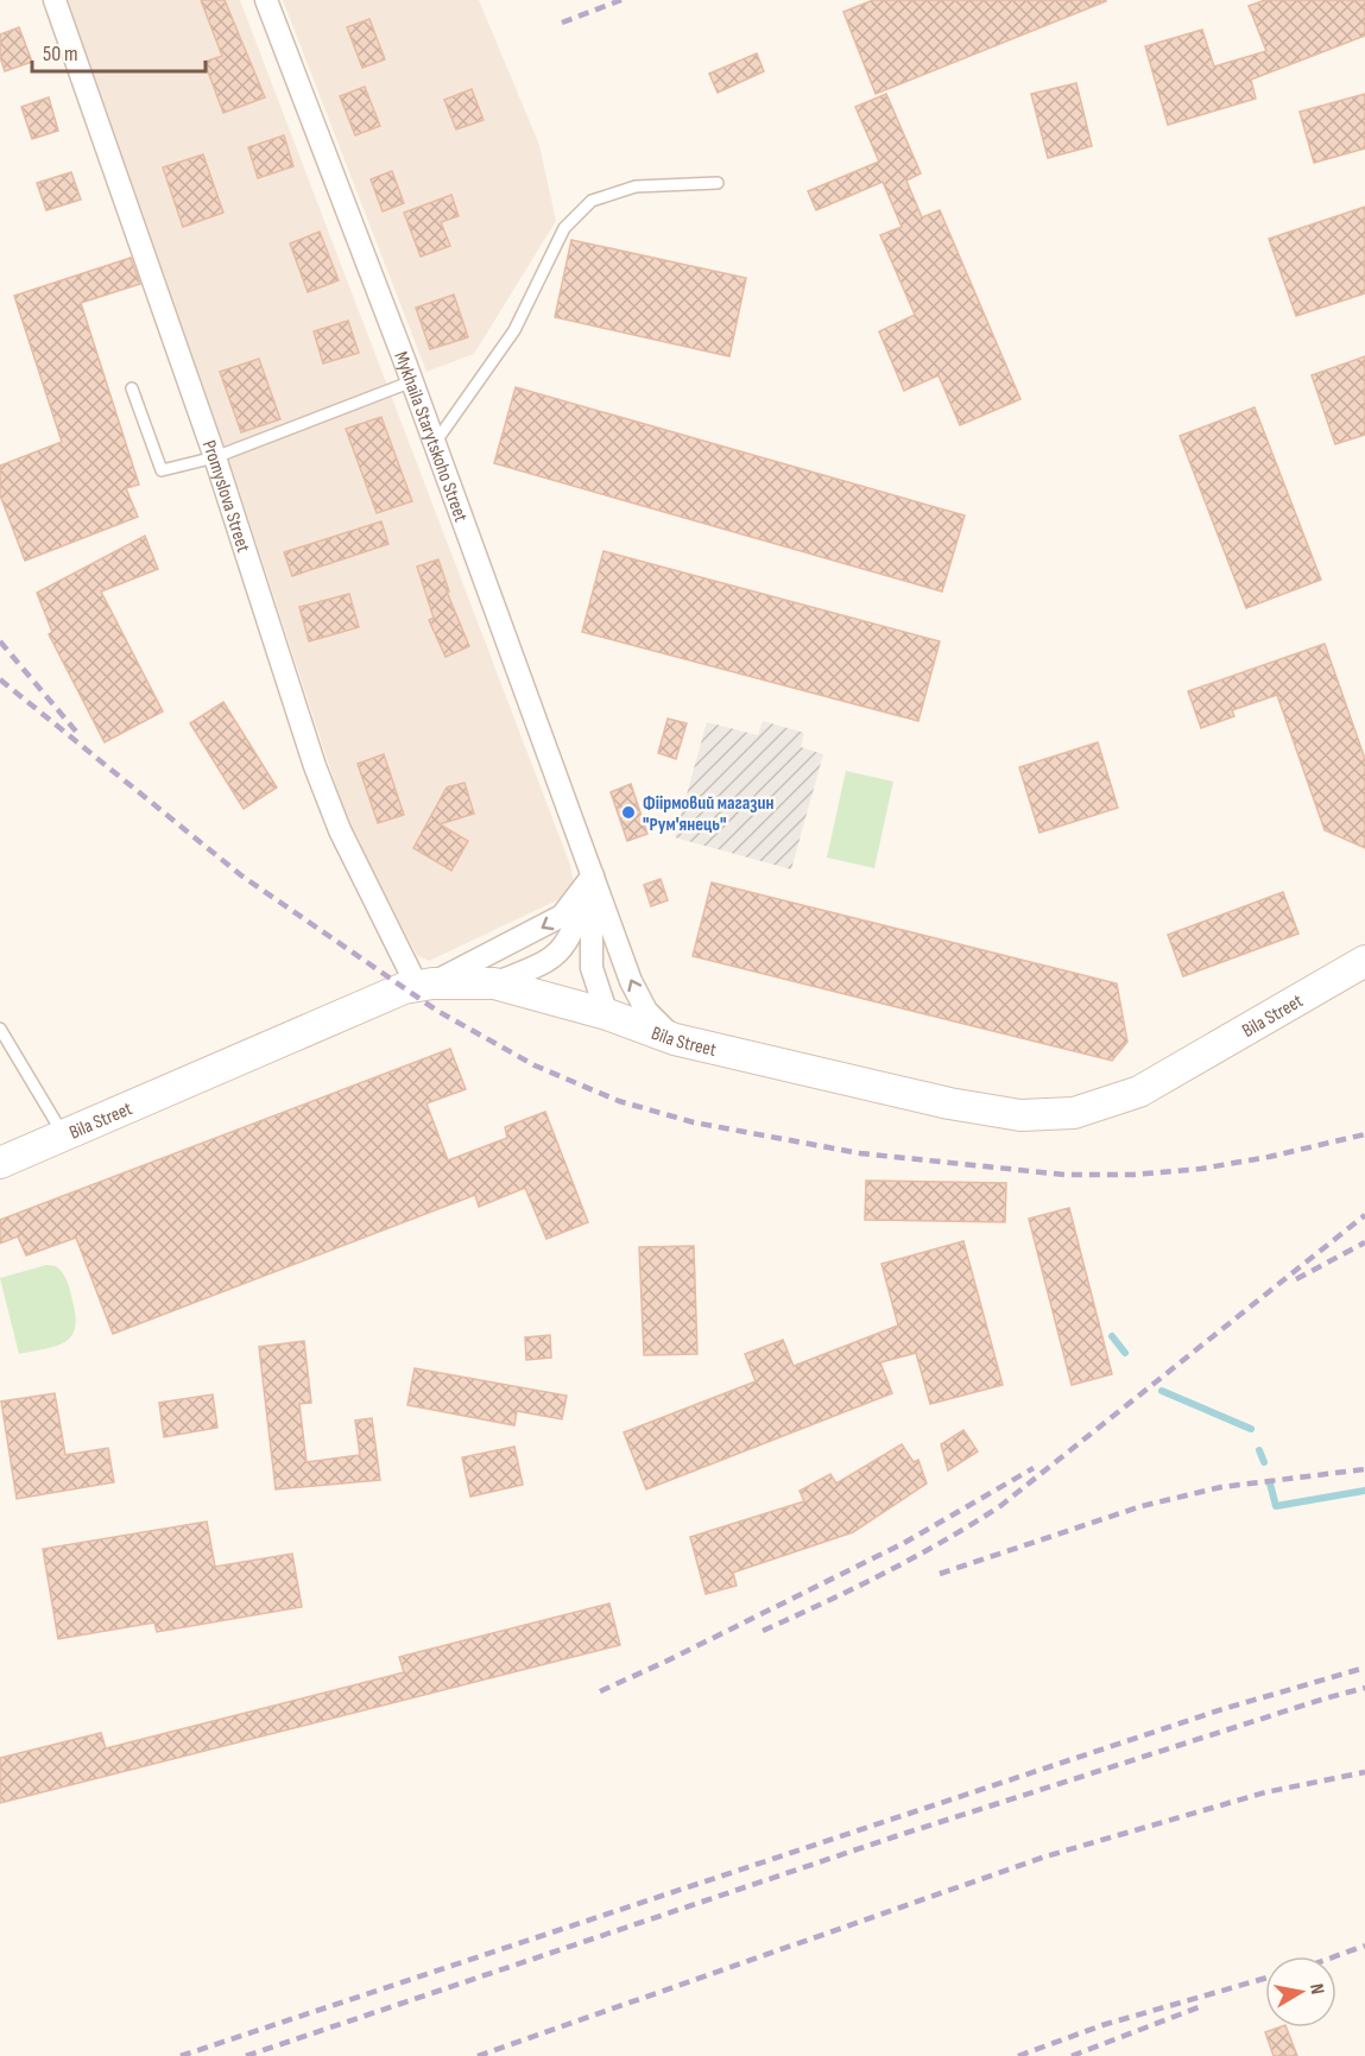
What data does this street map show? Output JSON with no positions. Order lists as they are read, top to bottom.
{
  "streets": {
    "street": ["Mykhaila Starytskoho Street", "Promyslova Street", "Bila Street"]
  },
  "crossings": [
    ["Mykhaila Starytskoho Street", "Bila Street"],
    ["Promyslova Street", "Bila Street"]
  ],
  "places": ["Фіірмовий магазин \"Рум'янець\""],
  "scale_bar": "50 m",
  "north": "right"
}
